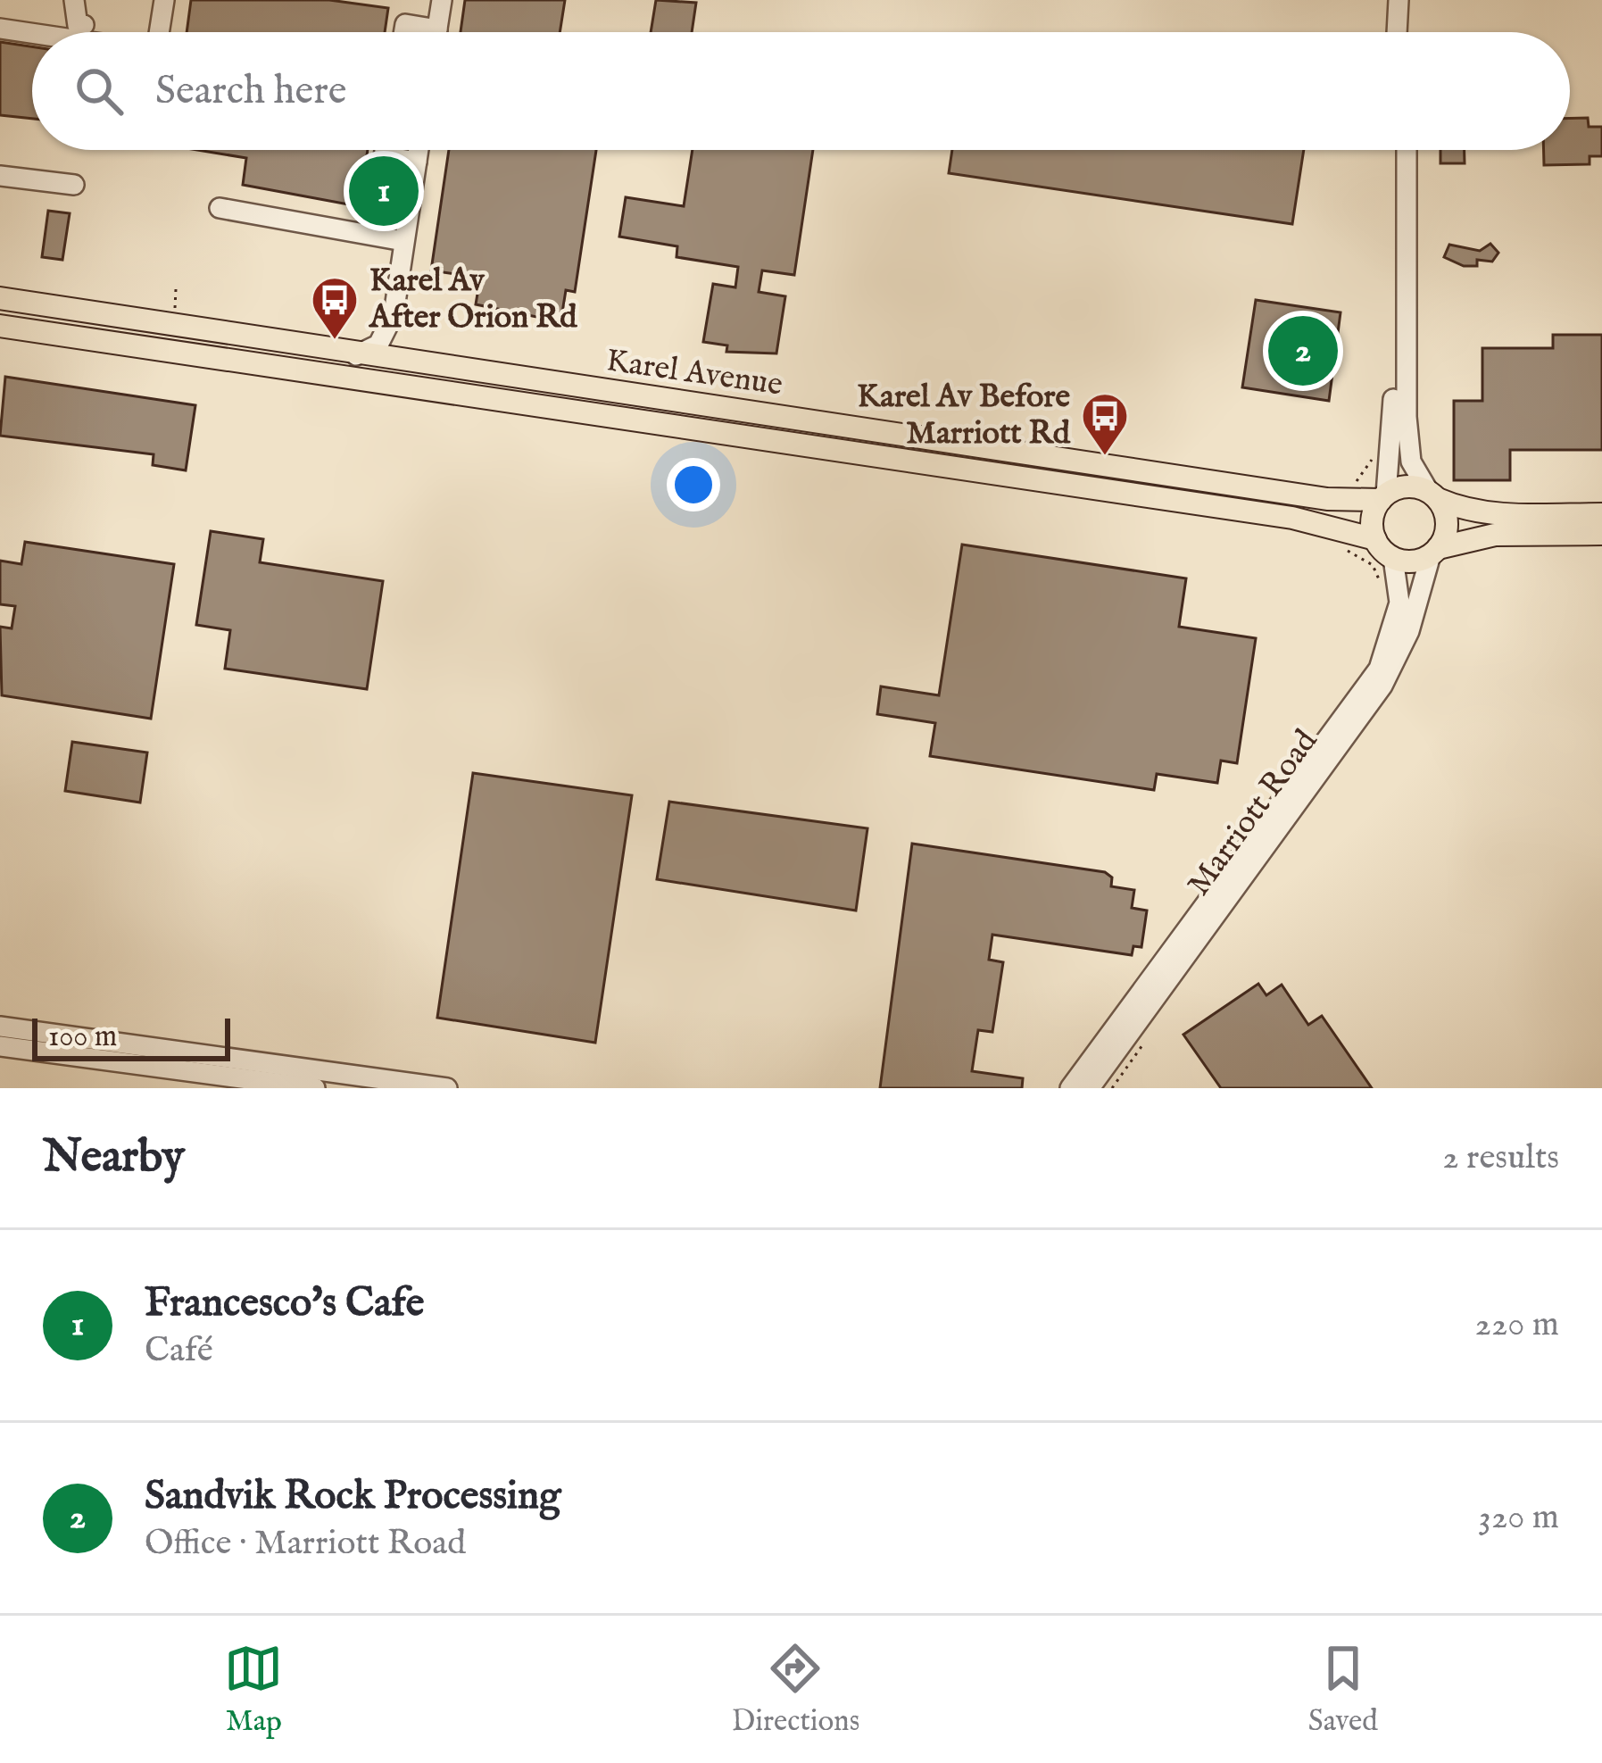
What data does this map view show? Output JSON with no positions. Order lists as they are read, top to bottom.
{
  "streets": {
    "main road": ["Karel Avenue"],
    "street": ["Marriott Road"]
  },
  "crossings": [
    ["Karel Avenue", "Marriott Road"]
  ],
  "places": {
    "bus stop": ["Karel Av After Orion Rd", "Karel Av Before Marriott Rd"]
  },
  "scale_bar": "100 m",
  "page": {
    "search": "Search here",
    "pins": ["1", "2"],
    "scale": "100 m",
    "heading": ["Nearby", "2 results"],
    "list": [
      {
        "mark": "1",
        "name": "Francesco's Cafe",
        "note": "Café",
        "value": "220 m"
      },
      {
        "mark": "2",
        "name": "Sandvik Rock Processing",
        "note": "Office · Marriott Road",
        "value": "320 m"
      }
    ],
    "nav": ["Map", "Directions", "Saved"]
  }
}
